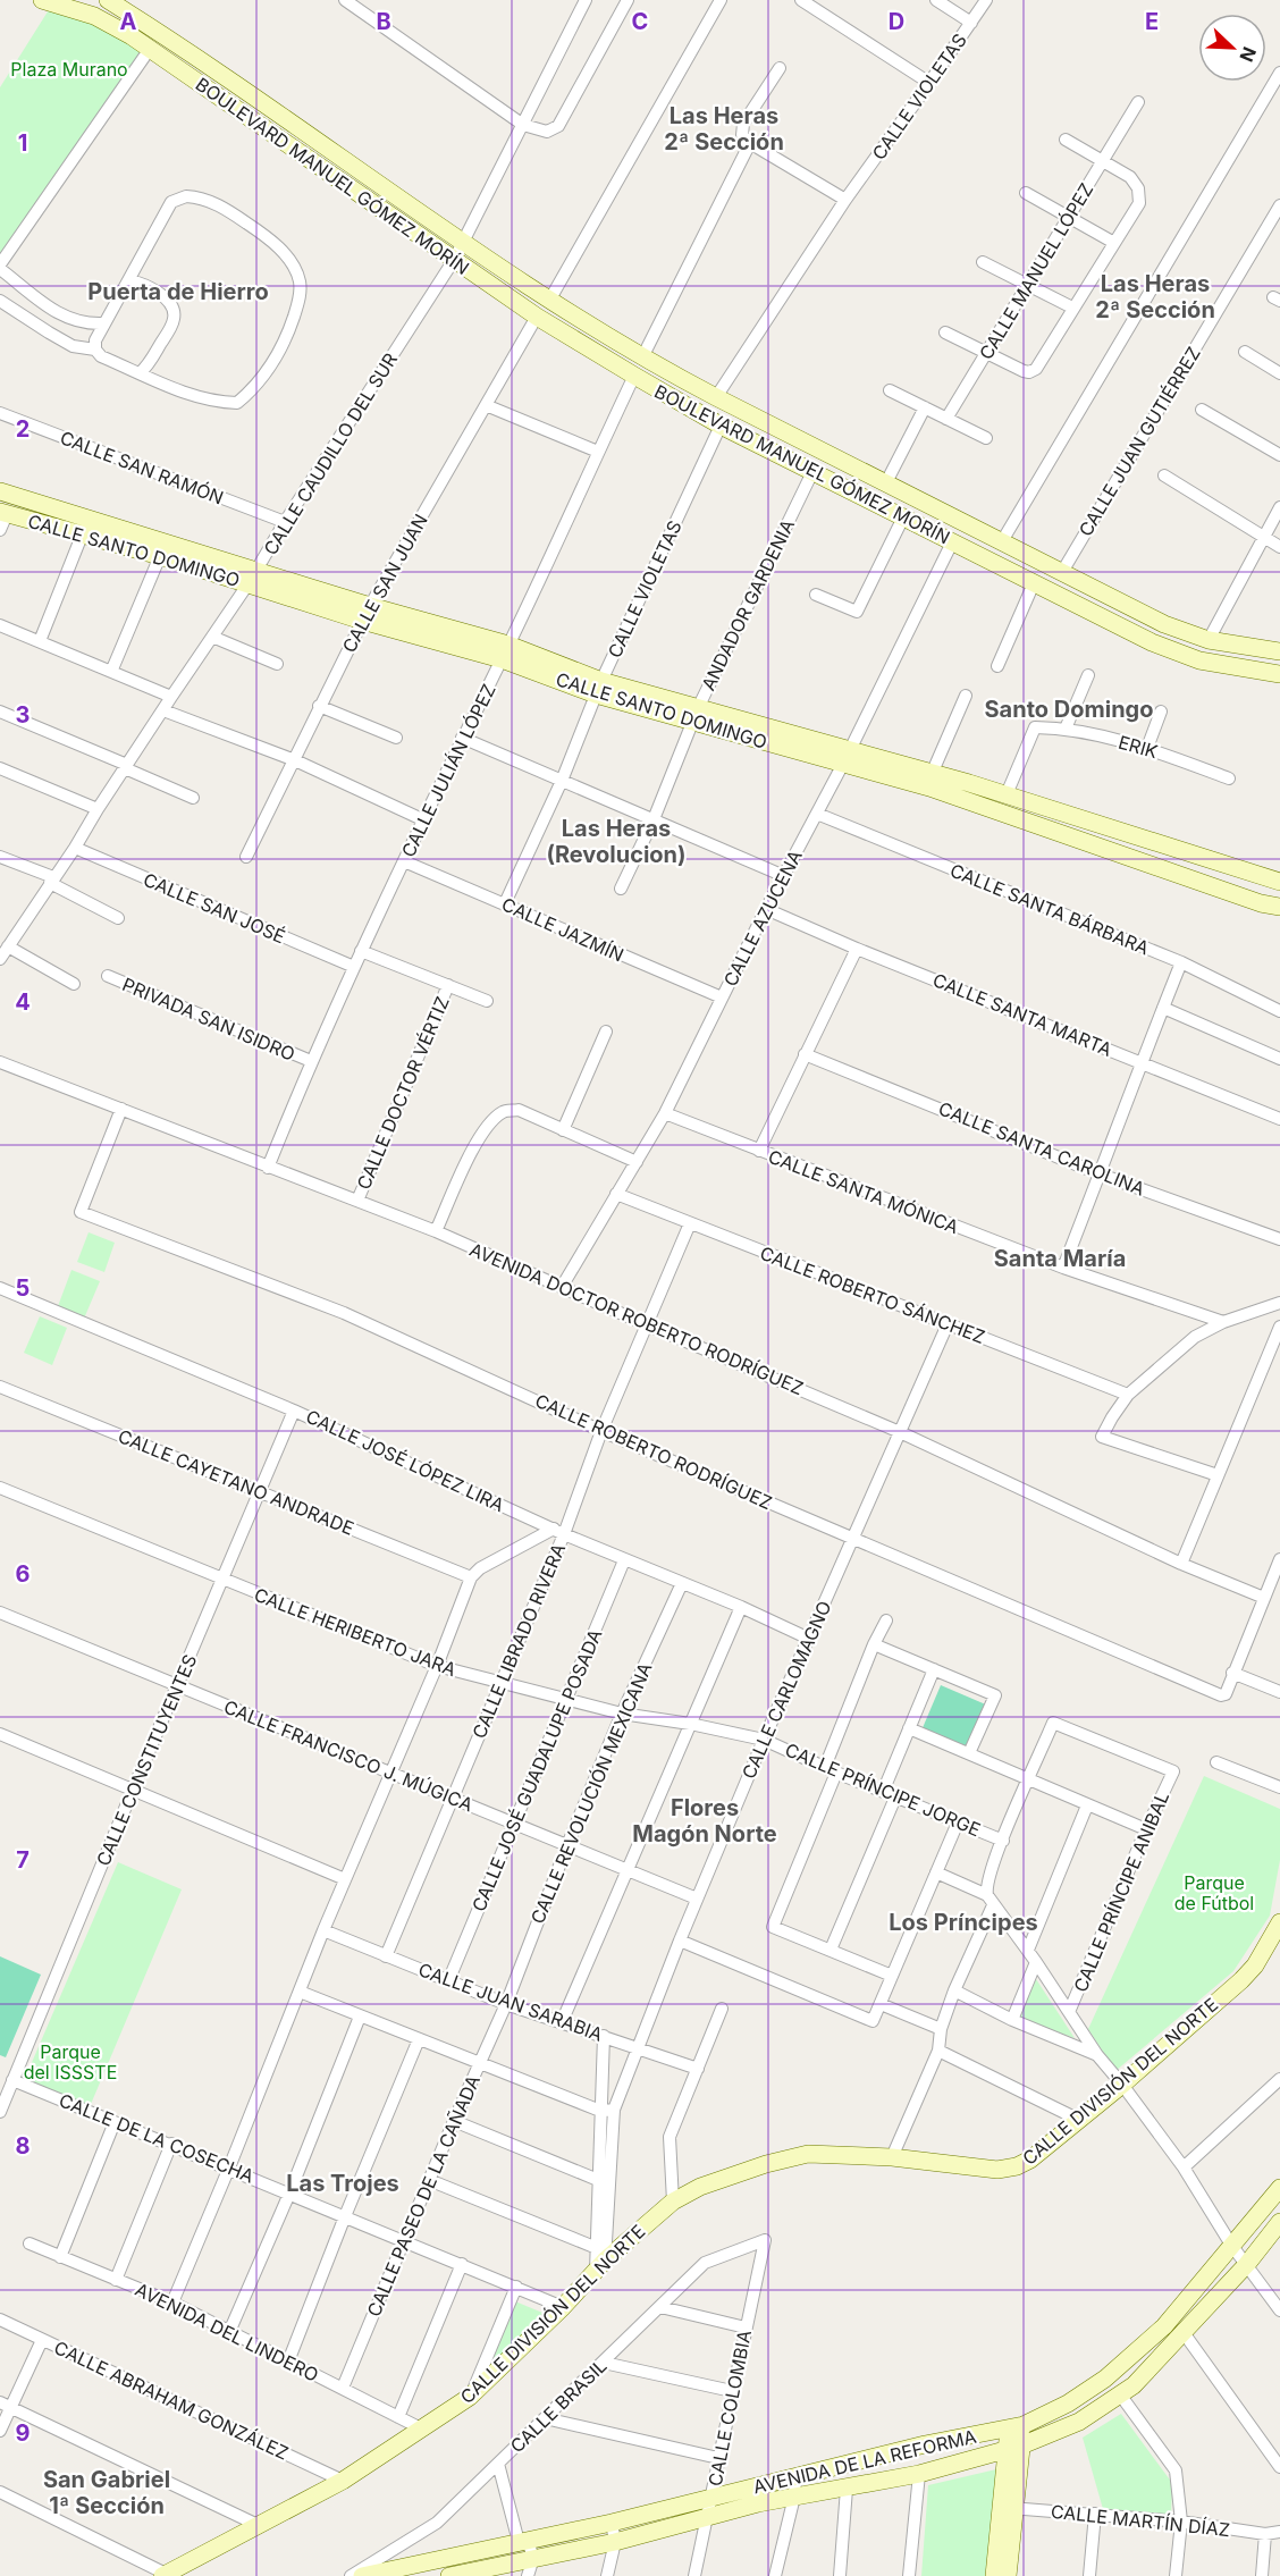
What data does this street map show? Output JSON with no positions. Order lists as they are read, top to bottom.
{
  "streets": {
    "main road": [
      "BOULEVARD MANUEL GÓMEZ MORÍN",
      "CALLE SANTO DOMINGO",
      "CALLE DIVISIÓN DEL NORTE",
      "AVENIDA DE LA REFORMA"
    ],
    "street": [
      "CALLE VIOLETAS",
      "CALLE MANUEL LÓPEZ",
      "CALLE JUAN GUTIÉRREZ",
      "CALLE CAUDILLO DEL SUR",
      "CALLE SAN RAMÓN",
      "CALLE SAN JUAN",
      "ANDADOR GARDENIA",
      "ERIK",
      "CALLE JULIÁN LÓPEZ",
      "CALLE SAN JOSÉ",
      "CALLE SANTA BÁRBARA",
      "CALLE AZUCENA",
      "CALLE JAZMÍN",
      "CALLE SANTA MARTA",
      "PRIVADA SAN ISIDRO",
      "CALLE DOCTOR VÉRTIZ",
      "CALLE SANTA CAROLINA",
      "CALLE SANTA MÓNICA",
      "CALLE ROBERTO SÁNCHEZ",
      "AVENIDA DOCTOR ROBERTO RODRÍGUEZ",
      "CALLE ROBERTO RODRÍGUEZ",
      "CALLE JOSÉ LÓPEZ LIRA",
      "CALLE CAYETANO ANDRADE",
      "CALLE HERIBERTO JARA",
      "CALLE LIBRADO RIVERA",
      "CALLE CARLOMAGNO",
      "CALLE FRANCISCO J. MÚGICA",
      "CALLE CONSTITUYENTES",
      "CALLE JOSÉ GUADALUPE POSADA",
      "CALLE PRÍNCIPE JORGE",
      "CALLE REVOLUCIÓN MEXICANA",
      "CALLE PRÍNCIPE ANIBAL",
      "CALLE JUAN SARABIA",
      "CALLE DE LA COSECHA",
      "CALLE PASEO DE LA CAÑADA",
      "AVENIDA DEL LINDERO",
      "CALLE ABRAHAM GONZÁLEZ",
      "CALLE BRASIL",
      "CALLE COLOMBIA",
      "CALLE MARTÍN DÍAZ"
    ]
  },
  "crossings": [
    ["CALLE VIOLETAS", "BOULEVARD MANUEL GÓMEZ MORÍN"],
    ["CALLE VIOLETAS", "CALLE SANTO DOMINGO"],
    ["CALLE VIOLETAS", "CALLE JAZMÍN"],
    ["BOULEVARD MANUEL GÓMEZ MORÍN", "CALLE JUAN GUTIÉRREZ"],
    ["BOULEVARD MANUEL GÓMEZ MORÍN", "CALLE CAUDILLO DEL SUR"],
    ["BOULEVARD MANUEL GÓMEZ MORÍN", "CALLE SAN JUAN"],
    ["BOULEVARD MANUEL GÓMEZ MORÍN", "ANDADOR GARDENIA"],
    ["BOULEVARD MANUEL GÓMEZ MORÍN", "CALLE JULIÁN LÓPEZ"],
    ["BOULEVARD MANUEL GÓMEZ MORÍN", "CALLE AZUCENA"],
    ["CALLE CAUDILLO DEL SUR", "CALLE SAN RAMÓN"],
    ["CALLE CAUDILLO DEL SUR", "CALLE SANTO DOMINGO"],
    ["CALLE CAUDILLO DEL SUR", "CALLE SAN JOSÉ"],
    ["CALLE SANTO DOMINGO", "CALLE SAN JUAN"],
    ["CALLE SANTO DOMINGO", "ANDADOR GARDENIA"],
    ["CALLE SANTO DOMINGO", "ERIK"],
    ["CALLE SANTO DOMINGO", "CALLE JULIÁN LÓPEZ"],
    ["CALLE SANTO DOMINGO", "CALLE AZUCENA"],
    ["CALLE JULIÁN LÓPEZ", "CALLE SAN JOSÉ"],
    ["CALLE JULIÁN LÓPEZ", "CALLE JAZMÍN"],
    ["CALLE JULIÁN LÓPEZ", "PRIVADA SAN ISIDRO"],
    ["CALLE JULIÁN LÓPEZ", "AVENIDA DOCTOR ROBERTO RODRÍGUEZ"],
    ["CALLE SANTA BÁRBARA", "CALLE AZUCENA"],
    ["CALLE AZUCENA", "CALLE JAZMÍN"],
    ["CALLE AZUCENA", "CALLE SANTA MARTA"],
    ["CALLE AZUCENA", "CALLE SANTA MÓNICA"],
    ["CALLE AZUCENA", "CALLE ROBERTO SÁNCHEZ"],
    ["CALLE AZUCENA", "AVENIDA DOCTOR ROBERTO RODRÍGUEZ"],
    ["CALLE DOCTOR VÉRTIZ", "AVENIDA DOCTOR ROBERTO RODRÍGUEZ"],
    ["CALLE ROBERTO SÁNCHEZ", "CALLE LIBRADO RIVERA"],
    ["CALLE ROBERTO SÁNCHEZ", "CALLE CARLOMAGNO"],
    ["AVENIDA DOCTOR ROBERTO RODRÍGUEZ", "CALLE ROBERTO RODRÍGUEZ"],
    ["AVENIDA DOCTOR ROBERTO RODRÍGUEZ", "CALLE LIBRADO RIVERA"],
    ["AVENIDA DOCTOR ROBERTO RODRÍGUEZ", "CALLE CARLOMAGNO"],
    ["CALLE ROBERTO RODRÍGUEZ", "CALLE LIBRADO RIVERA"],
    ["CALLE ROBERTO RODRÍGUEZ", "CALLE CARLOMAGNO"],
    ["CALLE JOSÉ LÓPEZ LIRA", "CALLE LIBRADO RIVERA"],
    ["CALLE JOSÉ LÓPEZ LIRA", "CALLE CARLOMAGNO"],
    ["CALLE JOSÉ LÓPEZ LIRA", "CALLE CONSTITUYENTES"],
    ["CALLE JOSÉ LÓPEZ LIRA", "CALLE JOSÉ GUADALUPE POSADA"],
    ["CALLE JOSÉ LÓPEZ LIRA", "CALLE REVOLUCIÓN MEXICANA"],
    ["CALLE CAYETANO ANDRADE", "CALLE CONSTITUYENTES"],
    ["CALLE HERIBERTO JARA", "CALLE LIBRADO RIVERA"],
    ["CALLE HERIBERTO JARA", "CALLE CARLOMAGNO"],
    ["CALLE HERIBERTO JARA", "CALLE CONSTITUYENTES"],
    ["CALLE HERIBERTO JARA", "CALLE JOSÉ GUADALUPE POSADA"],
    ["CALLE HERIBERTO JARA", "CALLE PRÍNCIPE JORGE"],
    ["CALLE HERIBERTO JARA", "CALLE REVOLUCIÓN MEXICANA"],
    ["CALLE LIBRADO RIVERA", "CALLE FRANCISCO J. MÚGICA"],
    ["CALLE LIBRADO RIVERA", "CALLE JUAN SARABIA"],
    ["CALLE CARLOMAGNO", "CALLE FRANCISCO J. MÚGICA"],
    ["CALLE CARLOMAGNO", "CALLE PRÍNCIPE JORGE"],
    ["CALLE CARLOMAGNO", "CALLE JUAN SARABIA"],
    ["CALLE CARLOMAGNO", "CALLE DIVISIÓN DEL NORTE"],
    ["CALLE FRANCISCO J. MÚGICA", "CALLE CONSTITUYENTES"],
    ["CALLE FRANCISCO J. MÚGICA", "CALLE JOSÉ GUADALUPE POSADA"],
    ["CALLE FRANCISCO J. MÚGICA", "CALLE REVOLUCIÓN MEXICANA"],
    ["CALLE CONSTITUYENTES", "CALLE DE LA COSECHA"],
    ["CALLE JOSÉ GUADALUPE POSADA", "CALLE JUAN SARABIA"],
    ["CALLE REVOLUCIÓN MEXICANA", "CALLE JUAN SARABIA"],
    ["CALLE REVOLUCIÓN MEXICANA", "CALLE PASEO DE LA CAÑADA"],
    ["CALLE JUAN SARABIA", "CALLE PASEO DE LA CAÑADA"],
    ["CALLE DIVISIÓN DEL NORTE", "CALLE DE LA COSECHA"],
    ["CALLE DIVISIÓN DEL NORTE", "AVENIDA DEL LINDERO"],
    ["CALLE DIVISIÓN DEL NORTE", "CALLE ABRAHAM GONZÁLEZ"],
    ["CALLE DE LA COSECHA", "CALLE PASEO DE LA CAÑADA"],
    ["CALLE PASEO DE LA CAÑADA", "AVENIDA DEL LINDERO"],
    ["CALLE BRASIL", "CALLE COLOMBIA"],
    ["CALLE COLOMBIA", "AVENIDA DE LA REFORMA"]
  ],
  "districts": [
    "Las Heras 2ª Sección",
    "Las Heras 2ª Sección",
    "Puerta de Hierro",
    "Santo Domingo",
    "Las Heras (Revolucion)",
    "Santa María",
    "Flores Magón Norte",
    "Los Príncipes",
    "Las Trojes",
    "San Gabriel 1ª Sección"
  ],
  "parks": ["Plaza Murano", "Parque de Fútbol", "Parque del ISSSTE"],
  "north": "bottom right",
  "grid": {
    "columns": [
      "A",
      "B",
      "C",
      "D",
      "E"
    ],
    "rows": [
      "1",
      "2",
      "3",
      "4",
      "5",
      "6",
      "7",
      "8",
      "9"
    ]
  }
}
